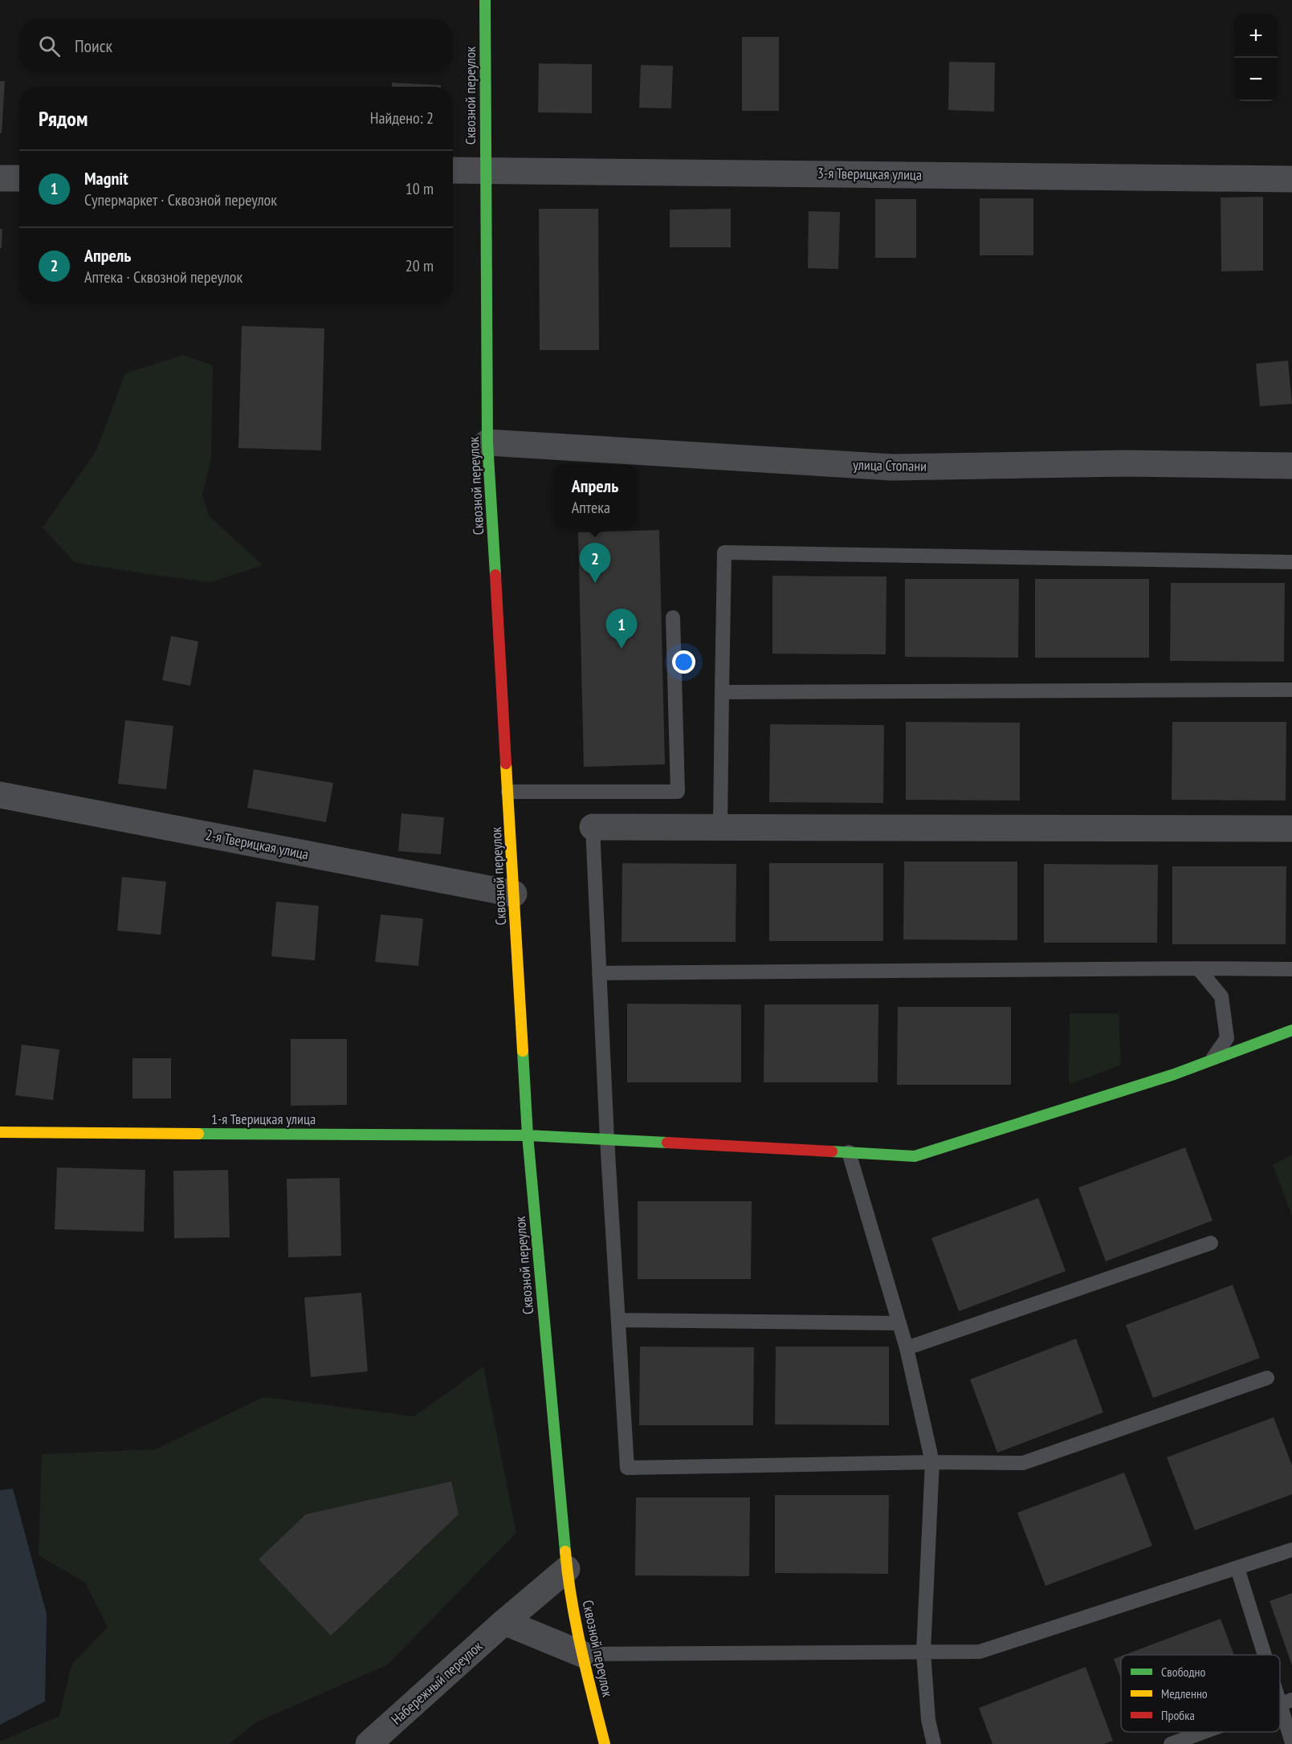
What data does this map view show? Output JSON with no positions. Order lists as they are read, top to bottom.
{
  "streets": {
    "street": [
      "Сквозной переулок",
      "3-я Тверицкая улица",
      "улица Стопани",
      "2-я Тверицкая улица",
      "1-я Тверицкая улица",
      "Набережный переулок"
    ]
  },
  "crossings": [
    ["Сквозной переулок", "3-я Тверицкая улица"],
    ["Сквозной переулок", "улица Стопани"],
    ["Сквозной переулок", "2-я Тверицкая улица"],
    ["Сквозной переулок", "1-я Тверицкая улица"],
    ["Сквозной переулок", "Набережный переулок"]
  ],
  "legend": ["Свободно", "Медленно", "Пробка"],
  "page": {
    "map_buttons": ["+", "−"],
    "search": "Поиск",
    "heading": ["Рядом", "Найдено: 2"],
    "list": [
      {
        "mark": "1",
        "name": "Magnit",
        "note": "Супермаркет · Сквозной переулок",
        "value": "10 m"
      },
      {
        "mark": "2",
        "name": "Апрель",
        "note": "Аптека · Сквозной переулок",
        "value": "20 m"
      }
    ],
    "popup": ["Апрель", "Аптека"],
    "pins": ["2", "1"]
  }
}
